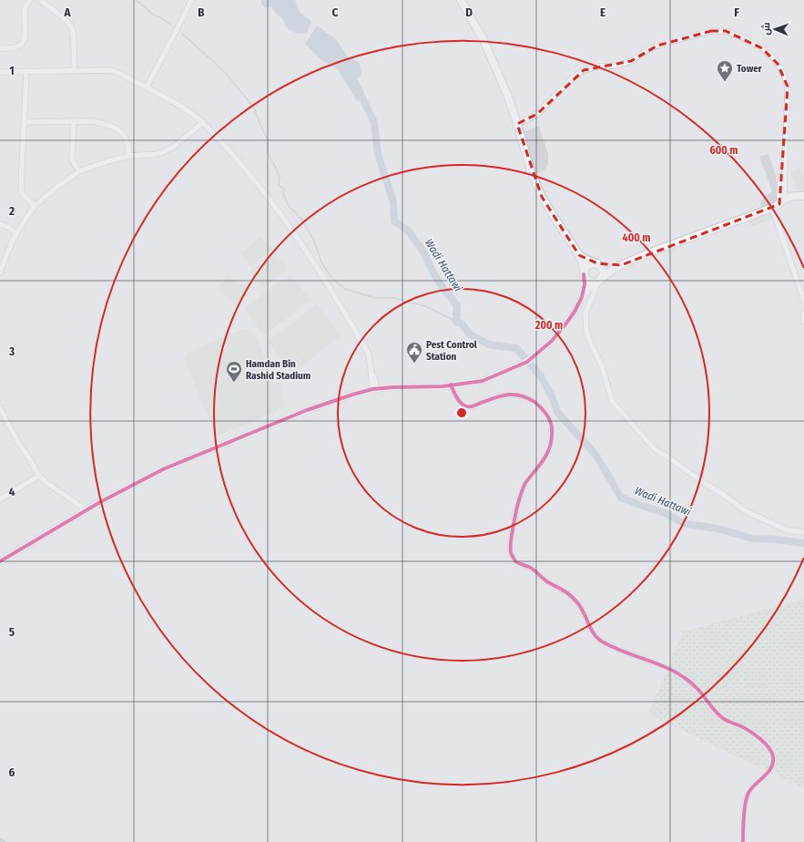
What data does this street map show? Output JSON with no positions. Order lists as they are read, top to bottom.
{
  "water": ["Wadi Hattawi"],
  "places": {
    "place": ["Tower"],
    "public building": ["Pest Control Station"],
    "sports": ["Hamdan Bin Rashid Stadium"]
  },
  "north": "left",
  "grid": {
    "columns": [
      "A",
      "B",
      "C",
      "D",
      "E",
      "F"
    ],
    "rows": [
      "1",
      "2",
      "3",
      "4",
      "5",
      "6"
    ]
  },
  "rings": ["600 m", "400 m", "200 m"]
}
